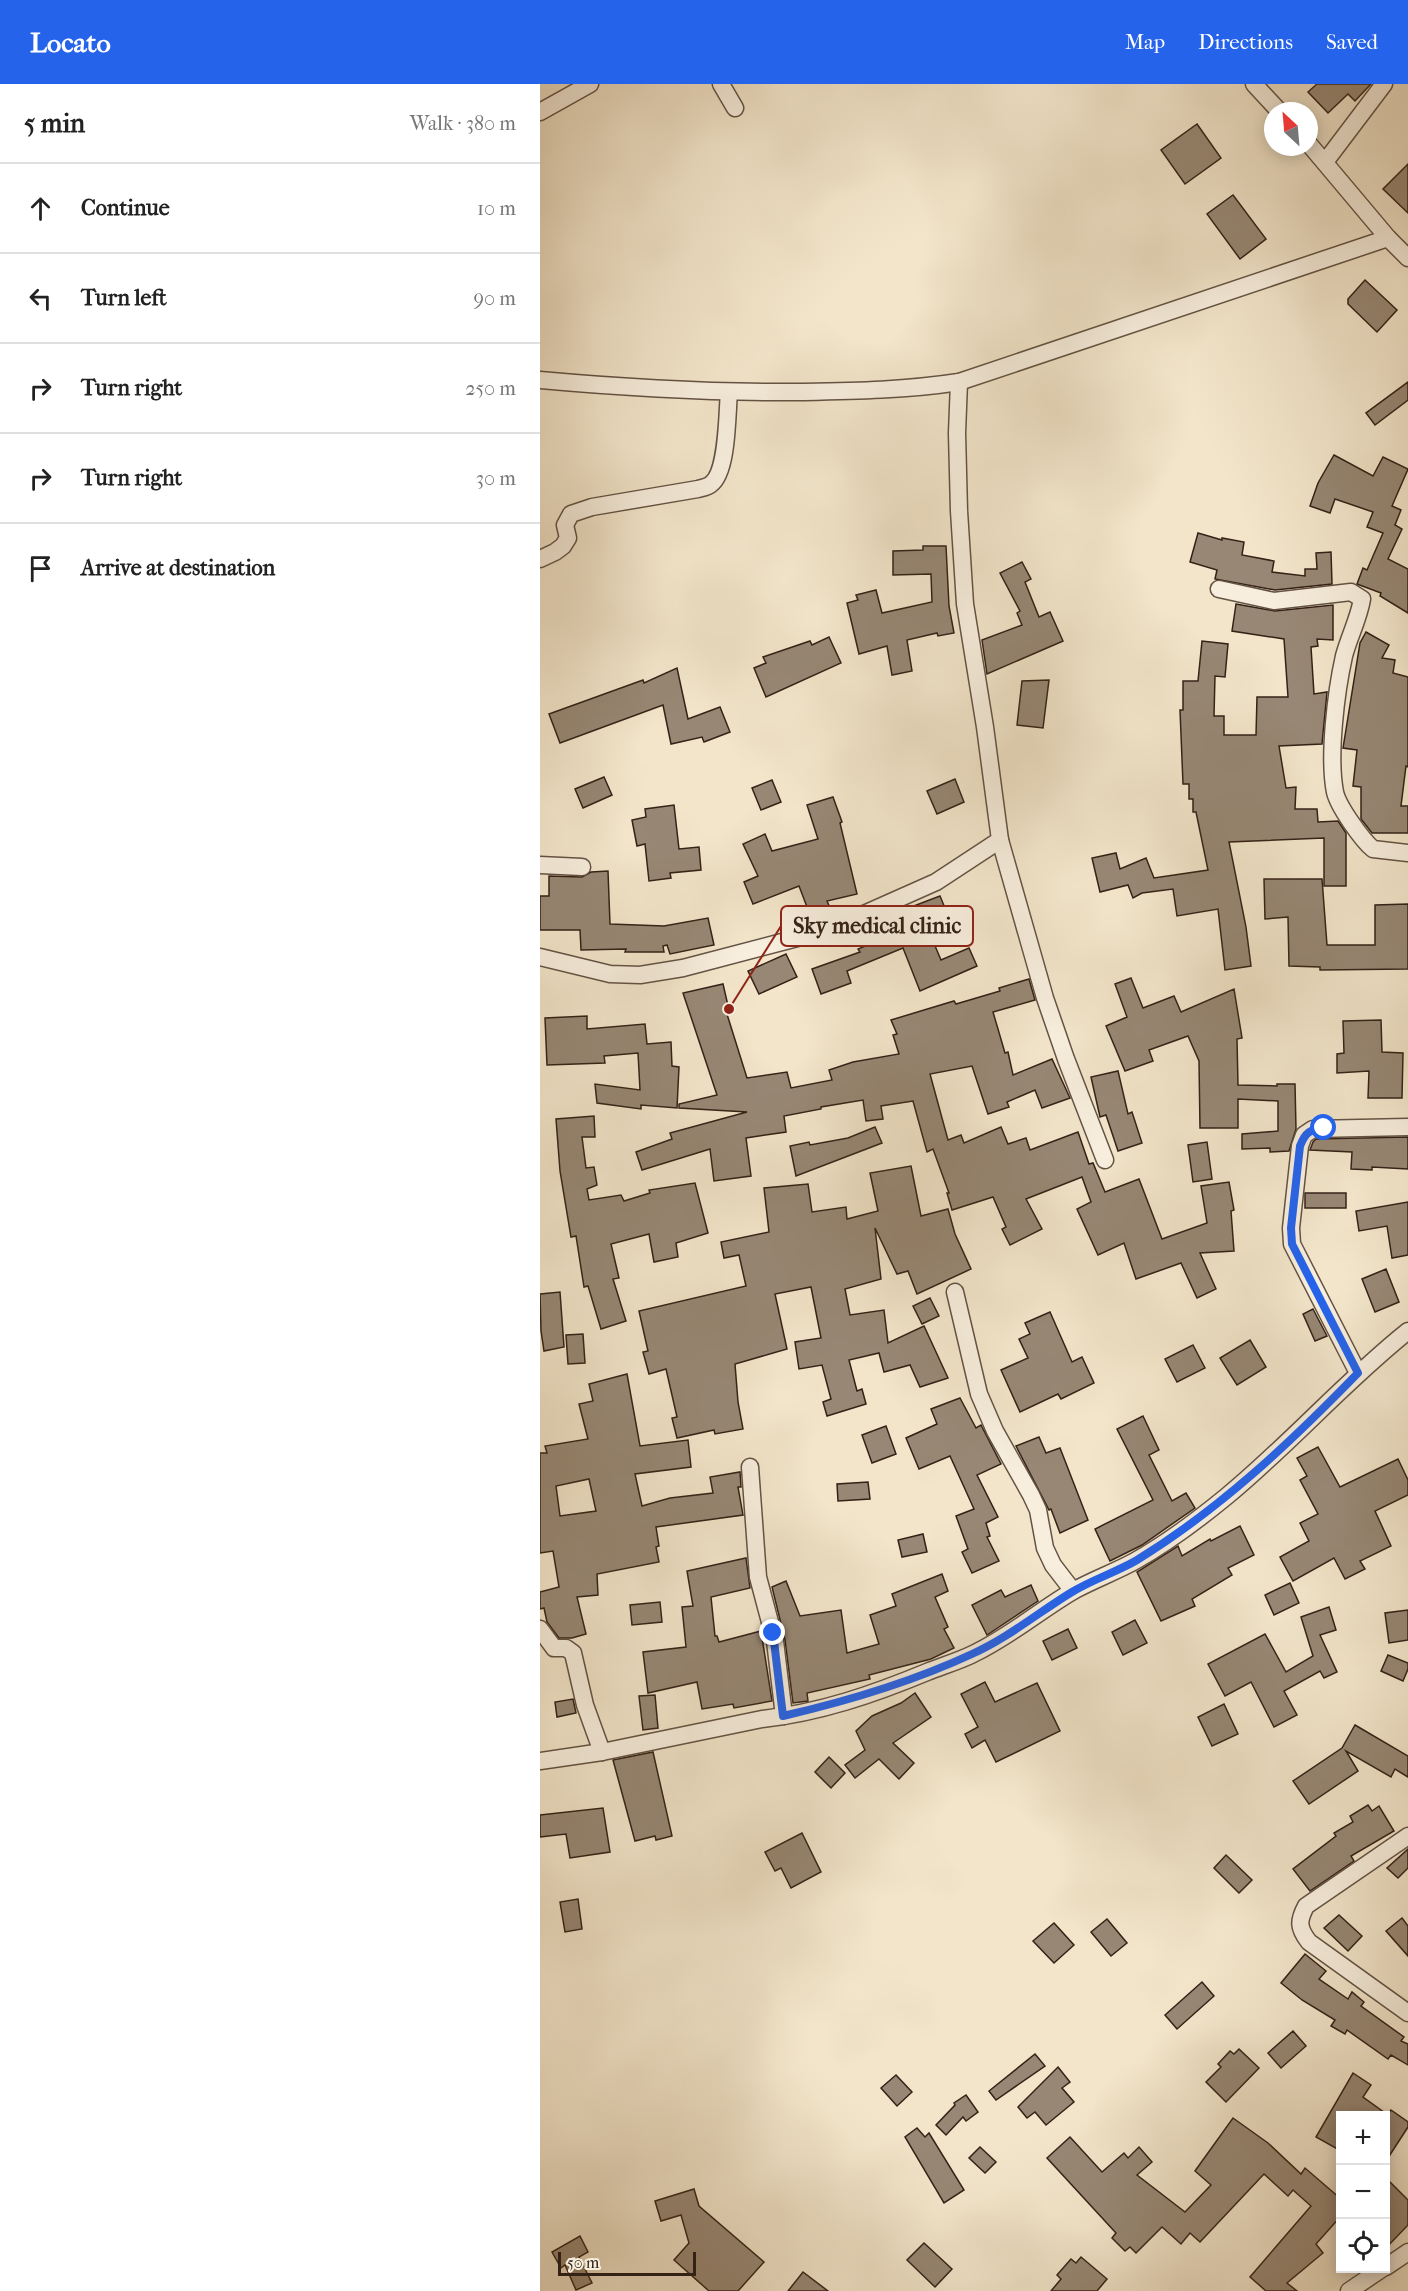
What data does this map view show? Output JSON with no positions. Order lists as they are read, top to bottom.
{
  "places": ["Sky medical clinic"],
  "scale_bar": "50 m",
  "north": "top left",
  "page": {
    "header": "Locato",
    "nav": ["Map", "Directions", "Saved"],
    "heading": ["5 min", "Walk · 380 m"],
    "list": [
      ["Continue", "10 m"],
      ["Turn left", "90 m"],
      ["Turn right", "250 m"],
      ["Turn right", "30 m"],
      "Arrive at destination"
    ],
    "map_buttons": ["+", "−"],
    "scale": "50 m"
  }
}
